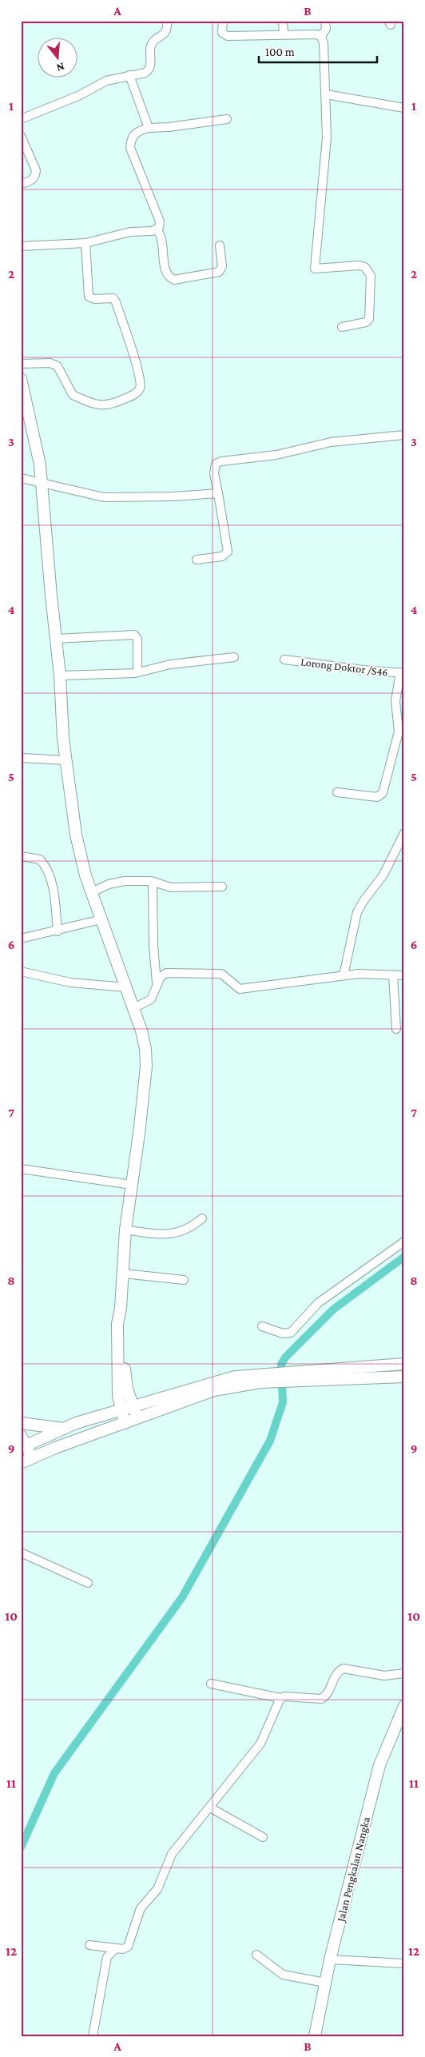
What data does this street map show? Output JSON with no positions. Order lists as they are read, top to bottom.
{
  "streets": {
    "main road": ["Jalan Pengkalan Nangka"],
    "street": ["Lorong Doktor /S46"]
  },
  "scale_bar": "100 m",
  "north": "bottom",
  "grid": {
    "columns": ["A", "B"],
    "rows": [
      "1",
      "2",
      "3",
      "4",
      "5",
      "6",
      "7",
      "8",
      "9",
      "10",
      "11",
      "12"
    ]
  }
}
